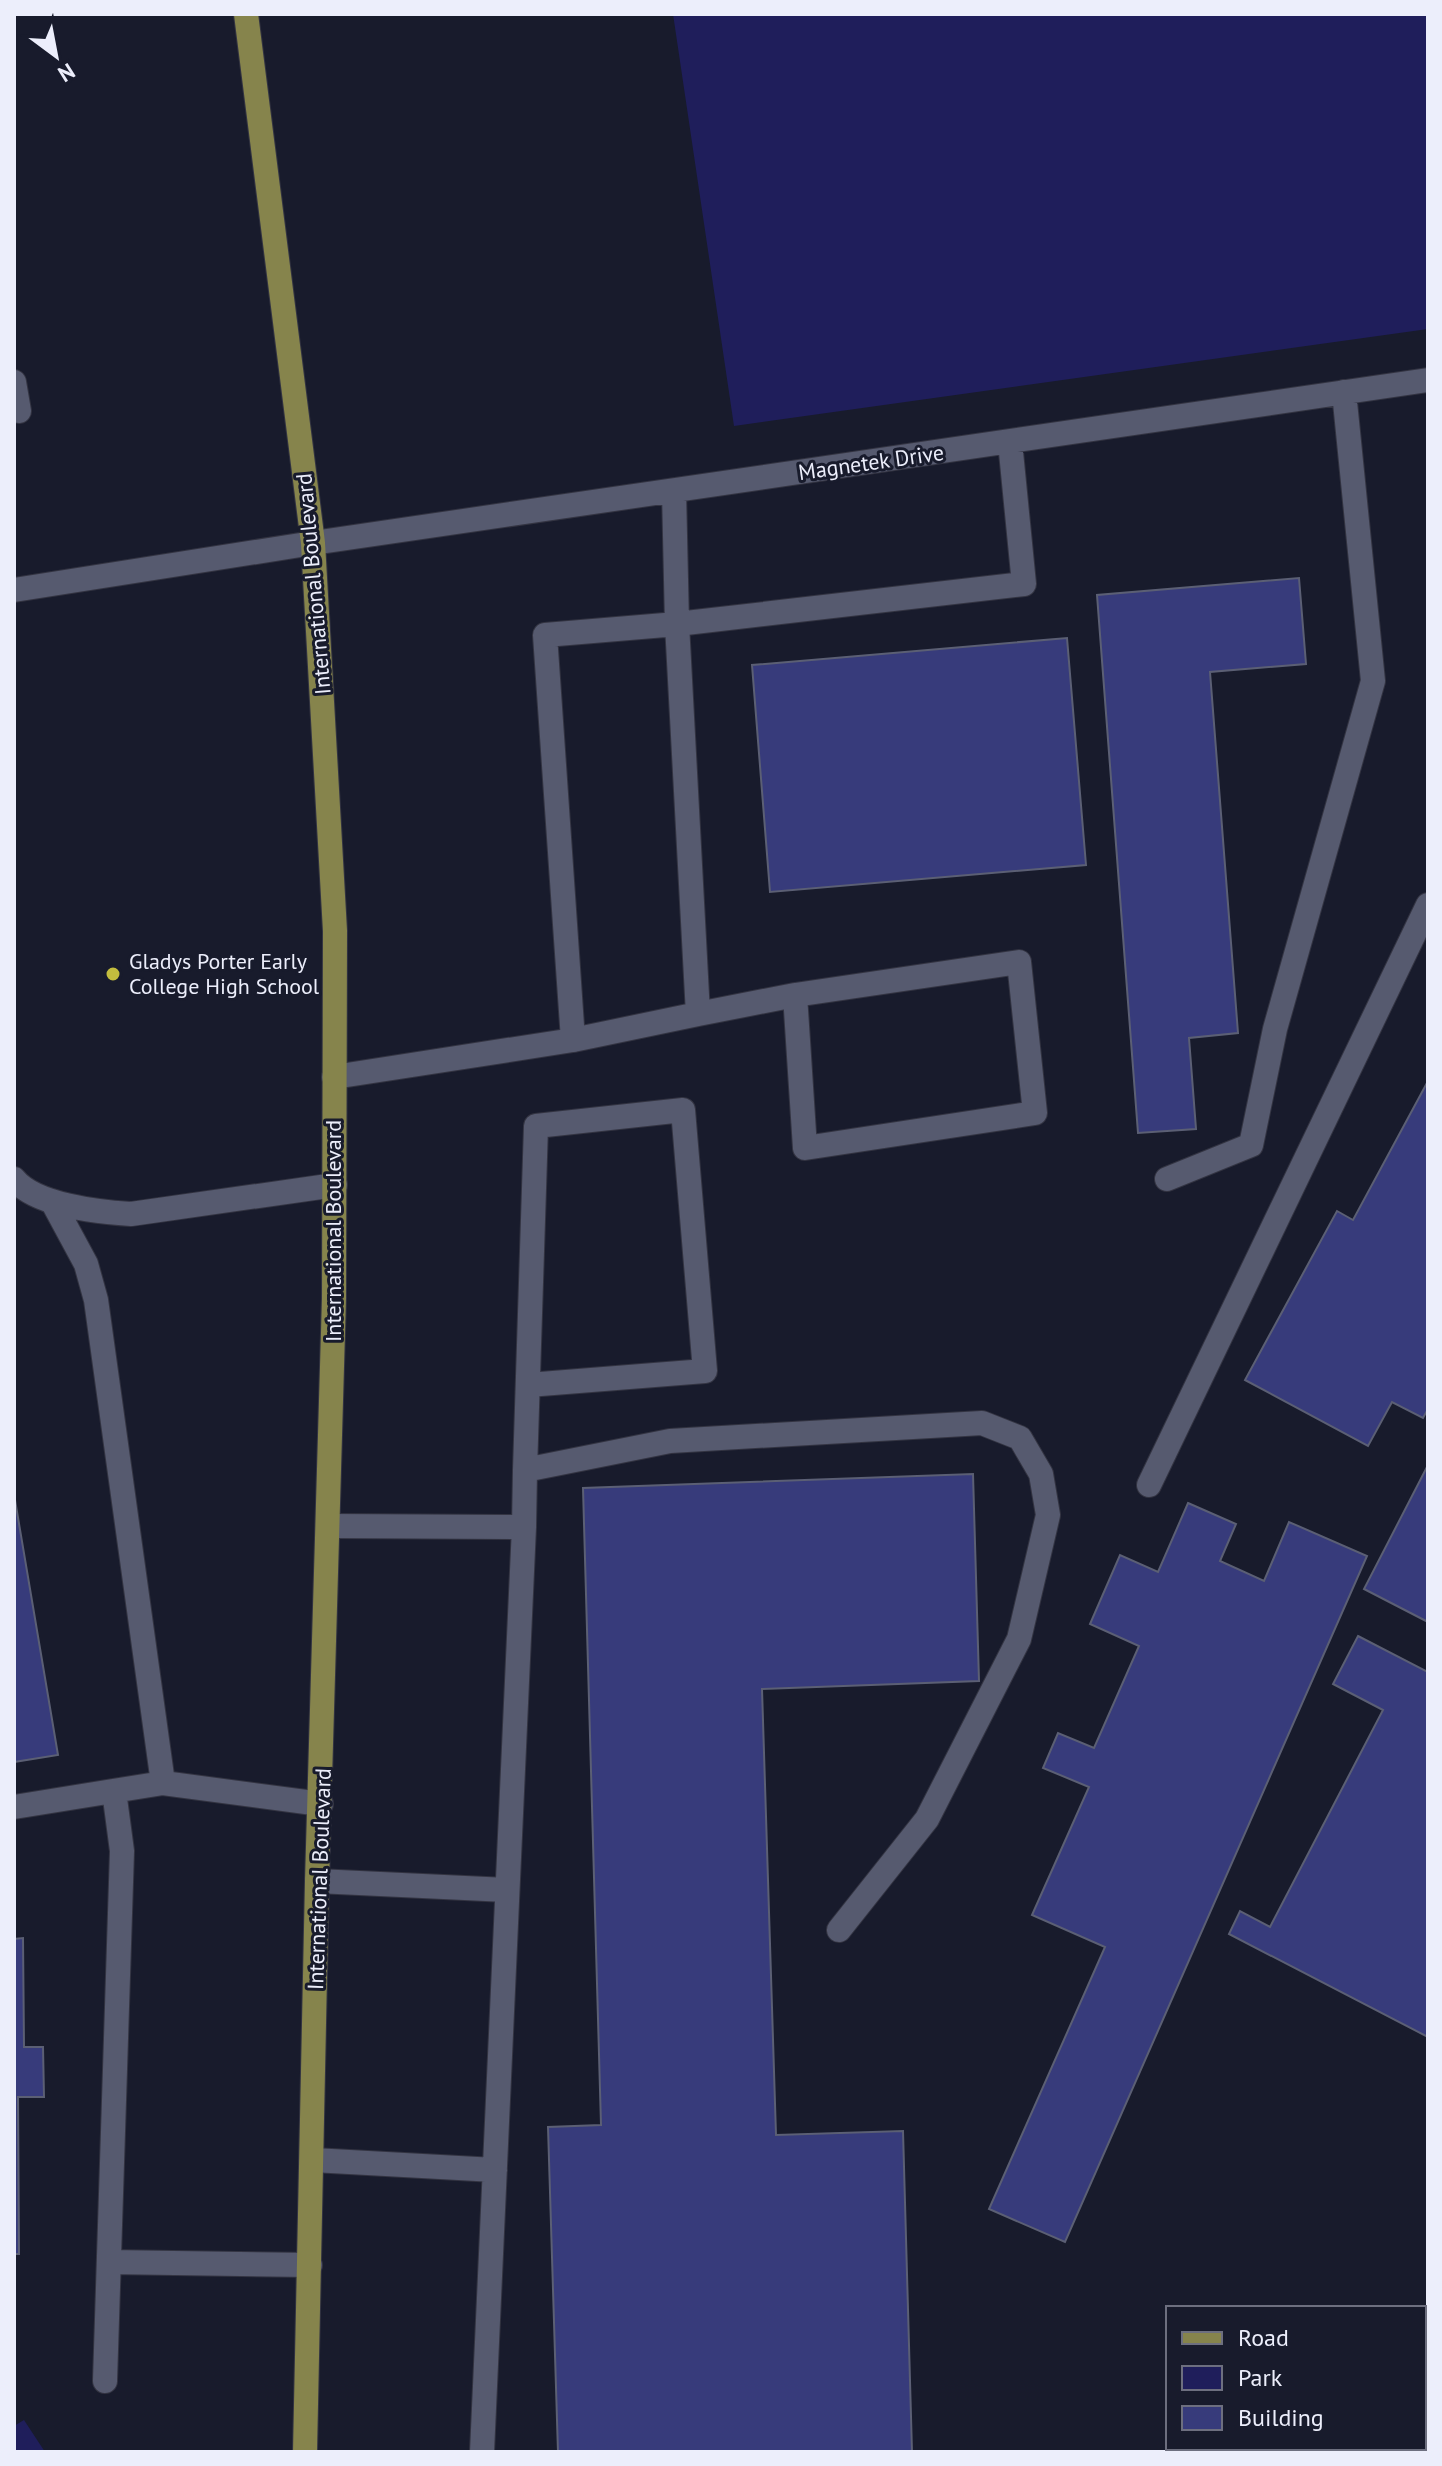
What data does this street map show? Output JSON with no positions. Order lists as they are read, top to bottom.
{
  "streets": {
    "main road": ["International Boulevard"],
    "street": ["Magnetek Drive"]
  },
  "crossings": [
    ["Magnetek Drive", "International Boulevard"]
  ],
  "places": ["Gladys Porter Early College High School"],
  "legend": ["Road", "Park", "Building"],
  "north": "bottom right"
}
